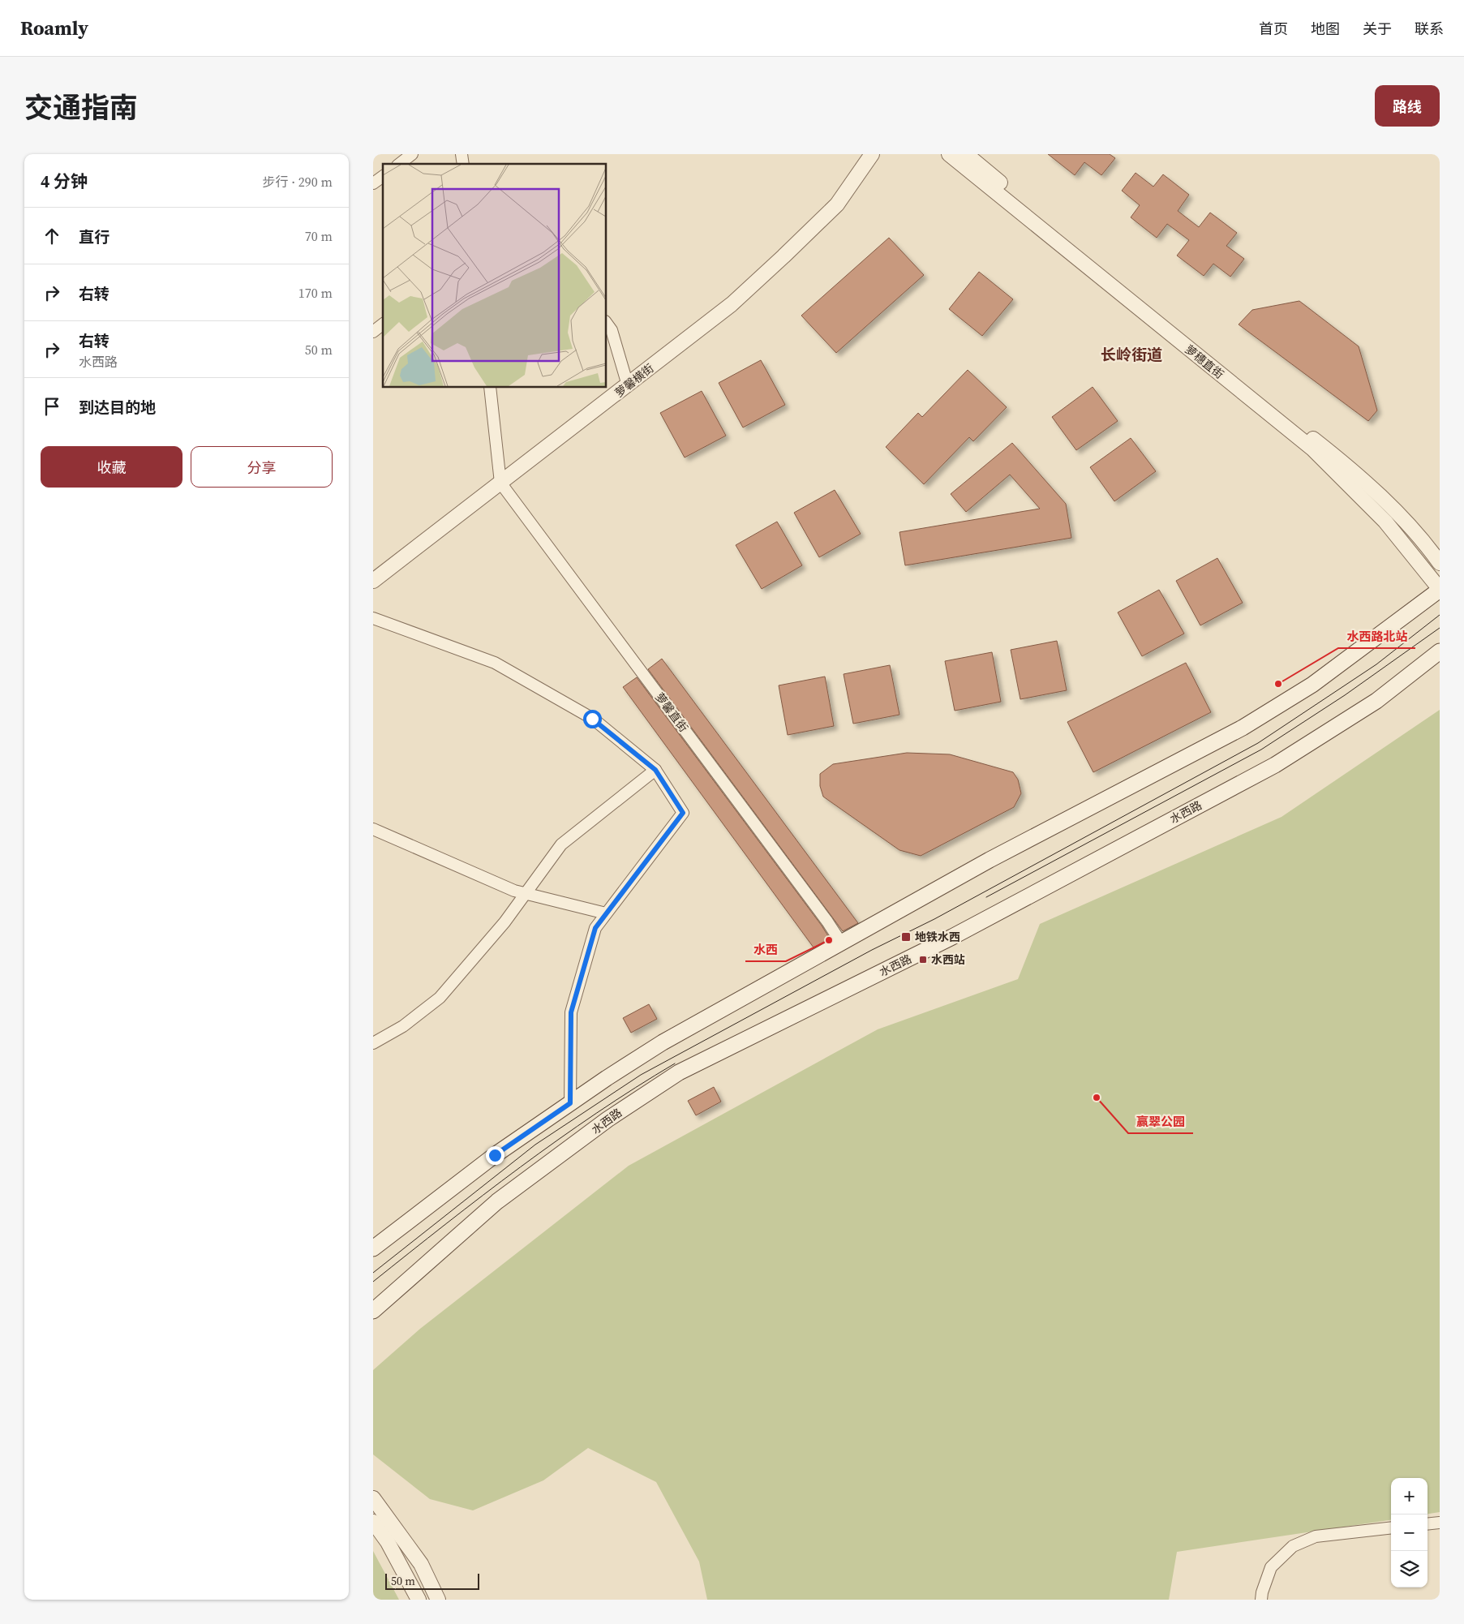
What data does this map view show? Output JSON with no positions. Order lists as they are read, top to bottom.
{
  "streets": {
    "main road": ["水西路"],
    "street": ["萝穗直街", "萝馨横街", "萝馨直街"]
  },
  "crossings": [
    ["萝馨横街", "萝馨直街"]
  ],
  "districts": ["长岭街道"],
  "places": {
    "other": ["水西路北站", "水西", "赢翠公园"],
    "transit": ["地铁水西", "水西站"]
  },
  "scale_bar": "50 m",
  "page": {
    "header": "Roamly",
    "nav": [
      "首页",
      "地图",
      "关于",
      "联系"
    ],
    "title": "交通指南",
    "buttons": [
      "路线",
      ["收藏", "分享"]
    ],
    "heading": ["4 分钟", "步行 · 290 m"],
    "list": [
      ["直行", "70 m"],
      ["右转", "170 m"],
      ["右转", "水西路", "50 m"],
      "到达目的地"
    ],
    "map_buttons": ["+", "−"],
    "scale": "50 m"
  }
}
